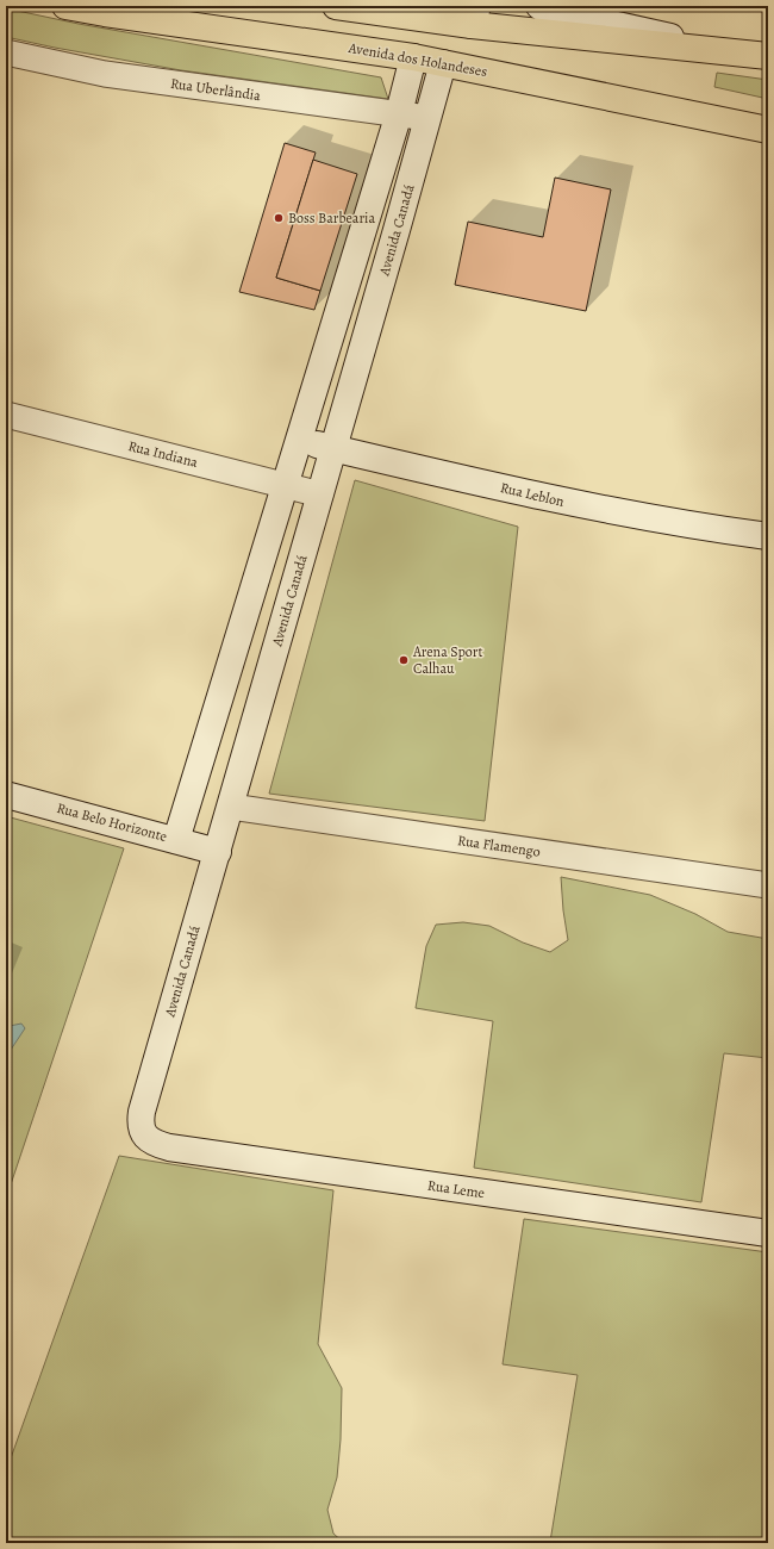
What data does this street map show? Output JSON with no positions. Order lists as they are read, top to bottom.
{
  "streets": {
    "main road": ["Avenida dos Holandeses"],
    "street": [
      "Rua Uberlândia",
      "Avenida Canadá",
      "Rua Indiana",
      "Rua Leblon",
      "Rua Belo Horizonte",
      "Rua Flamengo",
      "Rua Leme"
    ]
  },
  "crossings": [
    ["Avenida dos Holandeses", "Avenida Canadá"],
    ["Rua Uberlândia", "Avenida Canadá"],
    ["Avenida Canadá", "Rua Indiana"],
    ["Avenida Canadá", "Rua Leblon"],
    ["Avenida Canadá", "Rua Belo Horizonte"],
    ["Avenida Canadá", "Rua Flamengo"],
    ["Avenida Canadá", "Rua Leme"]
  ],
  "places": ["Boss Barbearia", "Arena Sport Calhau"]
}
